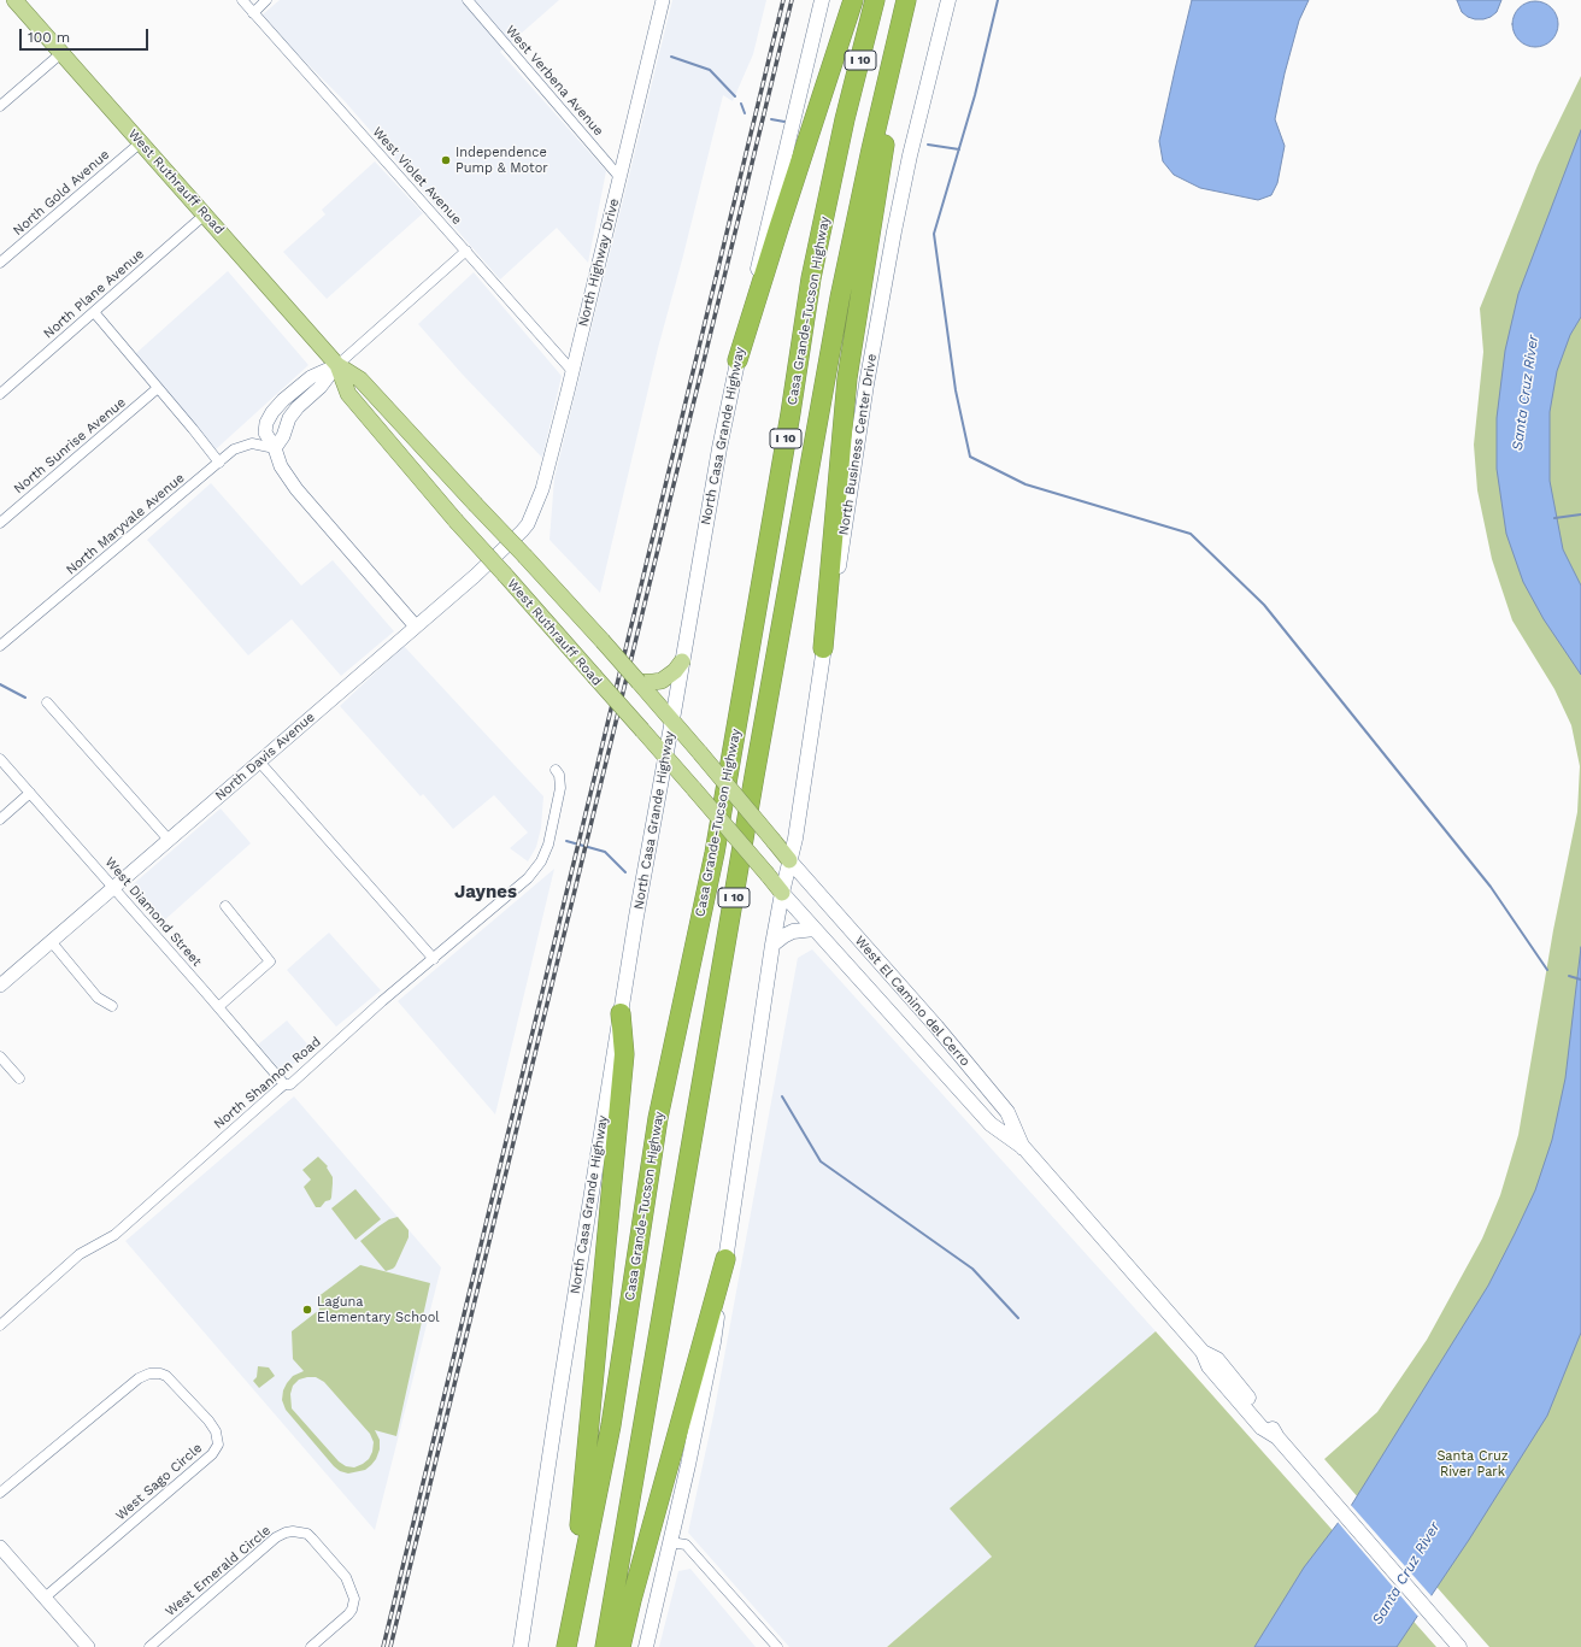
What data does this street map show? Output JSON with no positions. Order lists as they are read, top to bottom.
{
  "streets": {
    "highway": ["I 10", "Casa Grande-Tucson Highway"],
    "main road": [
      "West Ruthrauff Road",
      "North Casa Grande Highway",
      "North Business Center Drive",
      "West El Camino del Cerro"
    ],
    "street": [
      "West Verbena Avenue",
      "West Violet Avenue",
      "North Gold Avenue",
      "North Highway Drive",
      "North Plane Avenue",
      "North Sunrise Avenue",
      "North Maryvale Avenue",
      "North Davis Avenue",
      "West Diamond Street",
      "North Shannon Road",
      "West Sago Circle",
      "West Emerald Circle"
    ]
  },
  "crossings": [
    ["West Verbena Avenue", "North Highway Drive"],
    ["West Violet Avenue", "North Highway Drive"],
    ["West Ruthrauff Road", "North Gold Avenue"],
    ["West Ruthrauff Road", "North Plane Avenue"],
    ["West Ruthrauff Road", "North Casa Grande Highway"],
    ["West Ruthrauff Road", "North Business Center Drive"],
    ["West Ruthrauff Road", "West El Camino del Cerro"],
    ["North Highway Drive", "North Davis Avenue"],
    ["North Business Center Drive", "West El Camino del Cerro"],
    ["North Davis Avenue", "West Diamond Street"],
    ["West Diamond Street", "North Shannon Road"]
  ],
  "districts": ["Jaynes"],
  "water": ["Santa Cruz River"],
  "parks": ["Santa Cruz River Park"],
  "places": ["Independence Pump & Motor", "Laguna Elementary School"],
  "scale_bar": "100 m"
}
